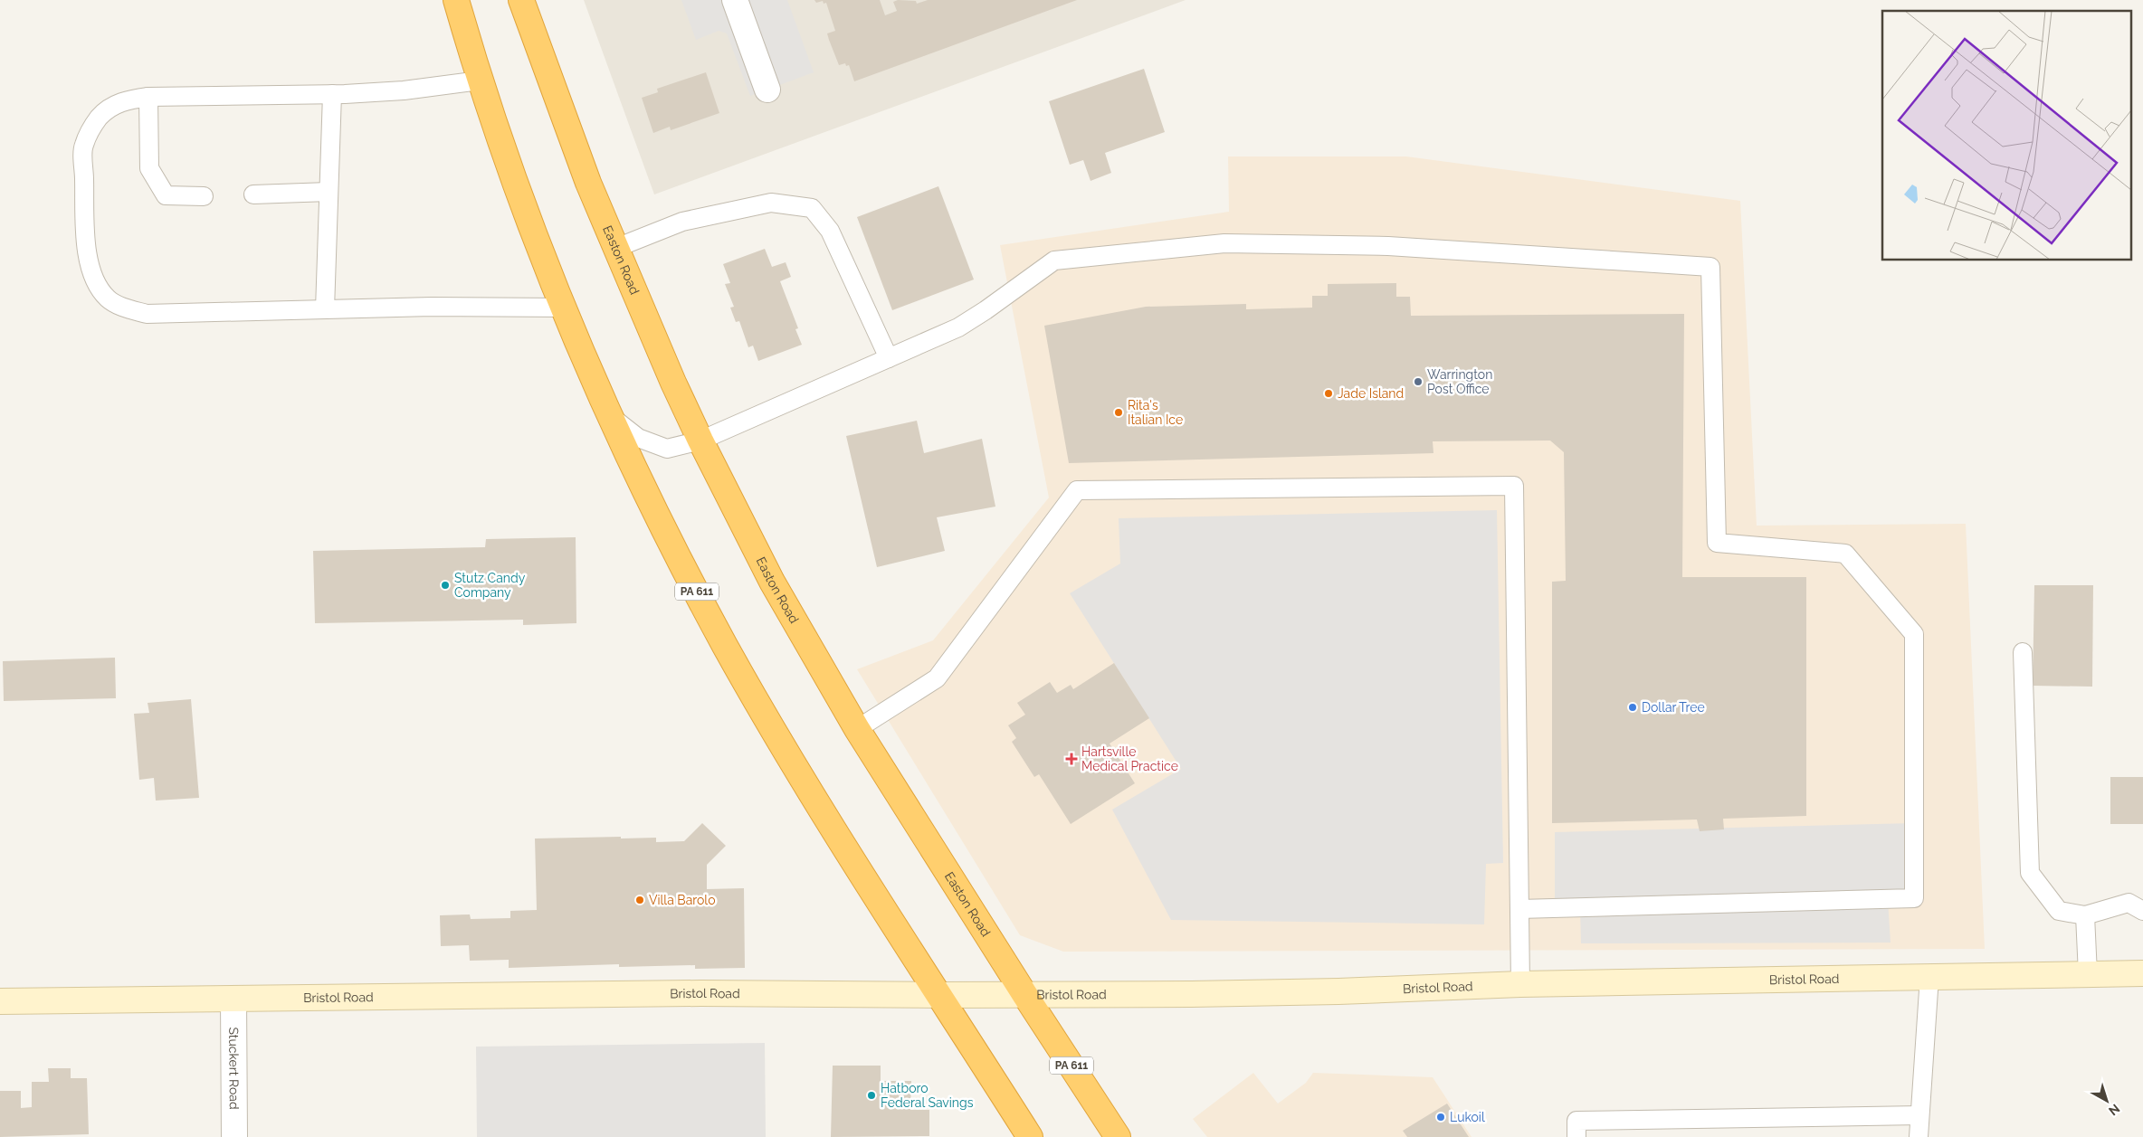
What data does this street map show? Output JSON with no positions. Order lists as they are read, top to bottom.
{
  "streets": {
    "highway": ["Easton Road", "PA 611"],
    "main road": ["Bristol Road"],
    "street": ["Stuckert Road"]
  },
  "crossings": [
    ["Easton Road", "Bristol Road"],
    ["PA 611", "Bristol Road"],
    ["Bristol Road", "Stuckert Road"]
  ],
  "places": {
    "other": [
      "Warrington Post Office",
      "Jade Island",
      "Rita's Italian Ice",
      "Stutz Candy Company",
      "Dollar Tree",
      "Villa Barolo",
      "Hatboro Federal Savings",
      "Lukoil"
    ],
    "health": ["Hartsville Medical Practice"]
  },
  "north": "bottom right"
}
